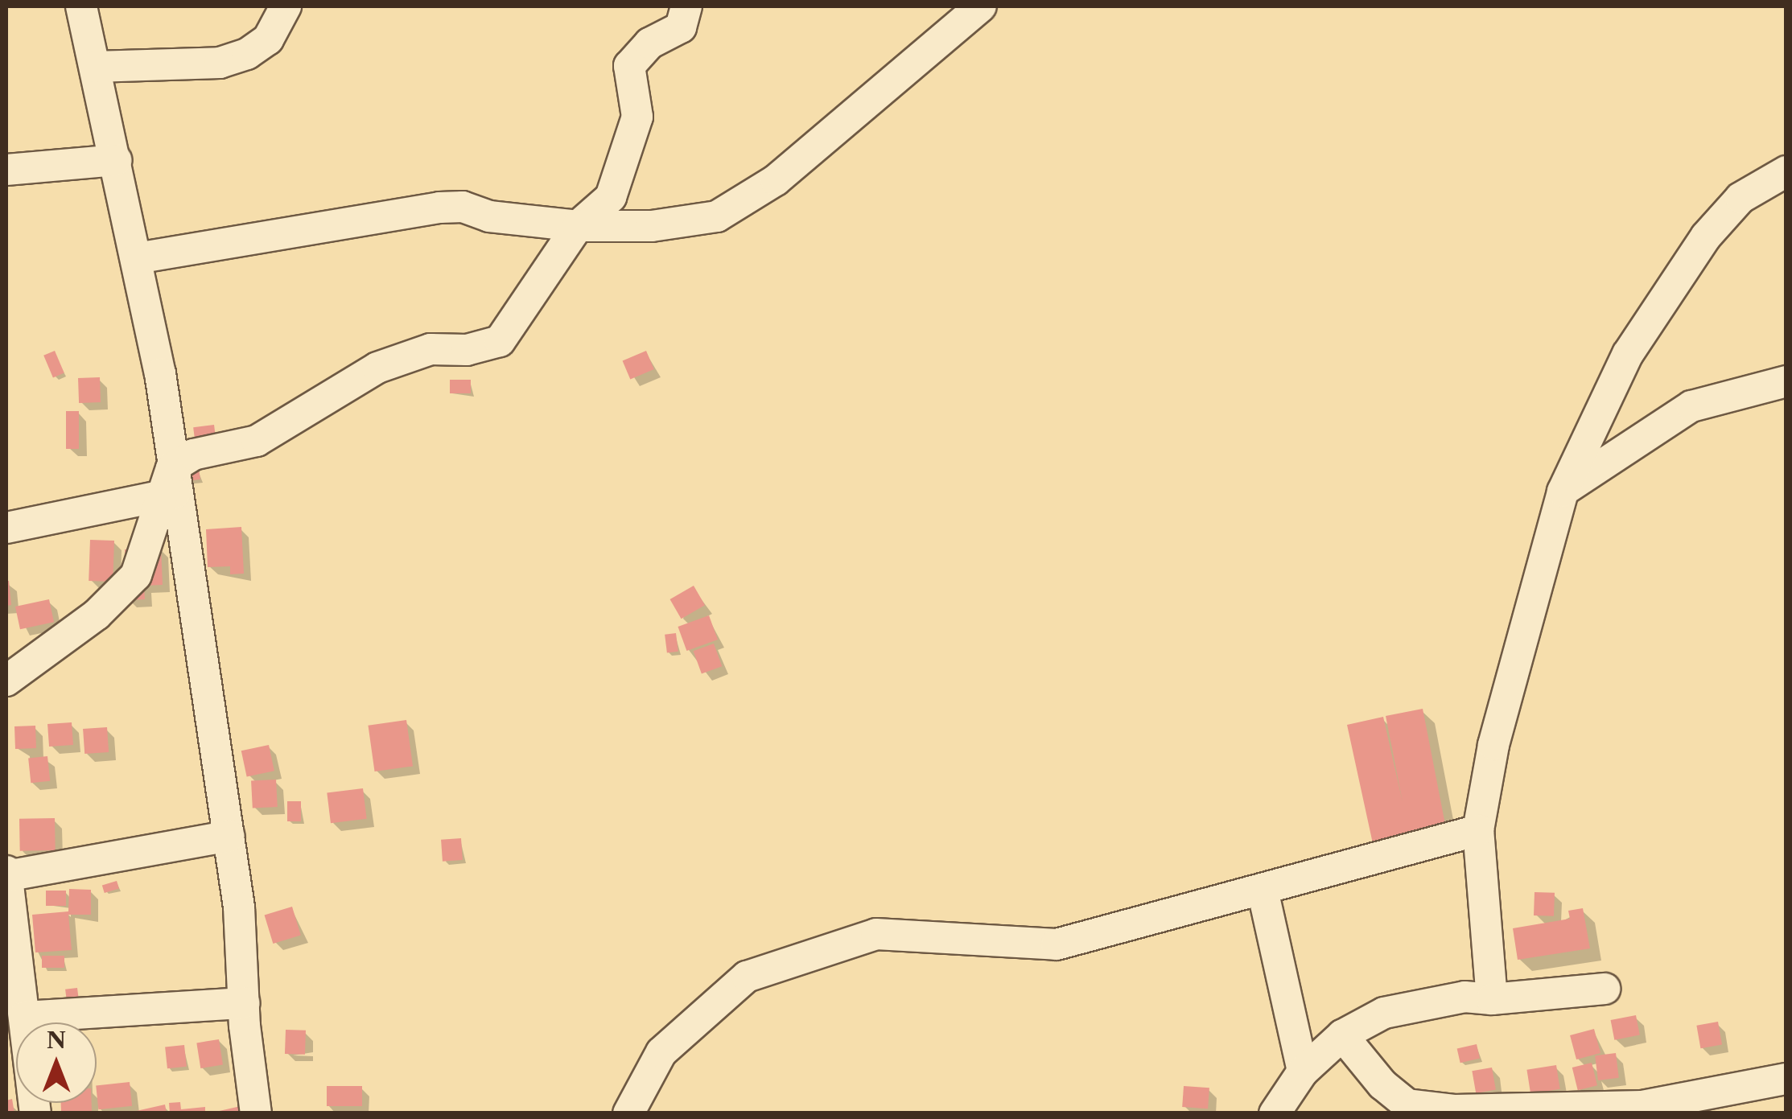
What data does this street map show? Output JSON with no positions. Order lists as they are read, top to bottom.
{
  "north": "top"
}
